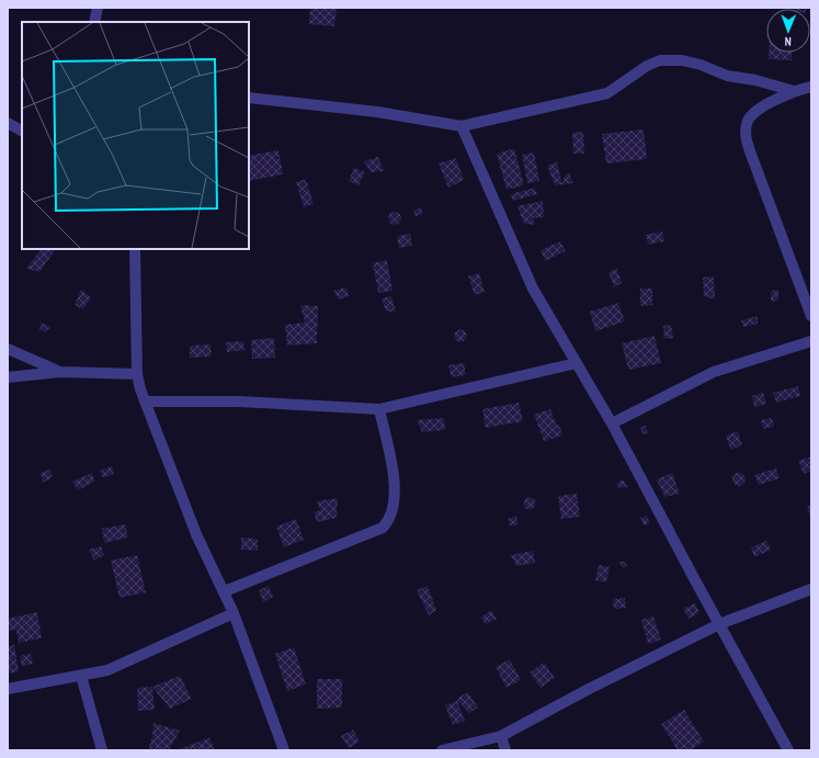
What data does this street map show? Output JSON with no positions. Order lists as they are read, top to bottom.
{
  "north": "bottom"
}
